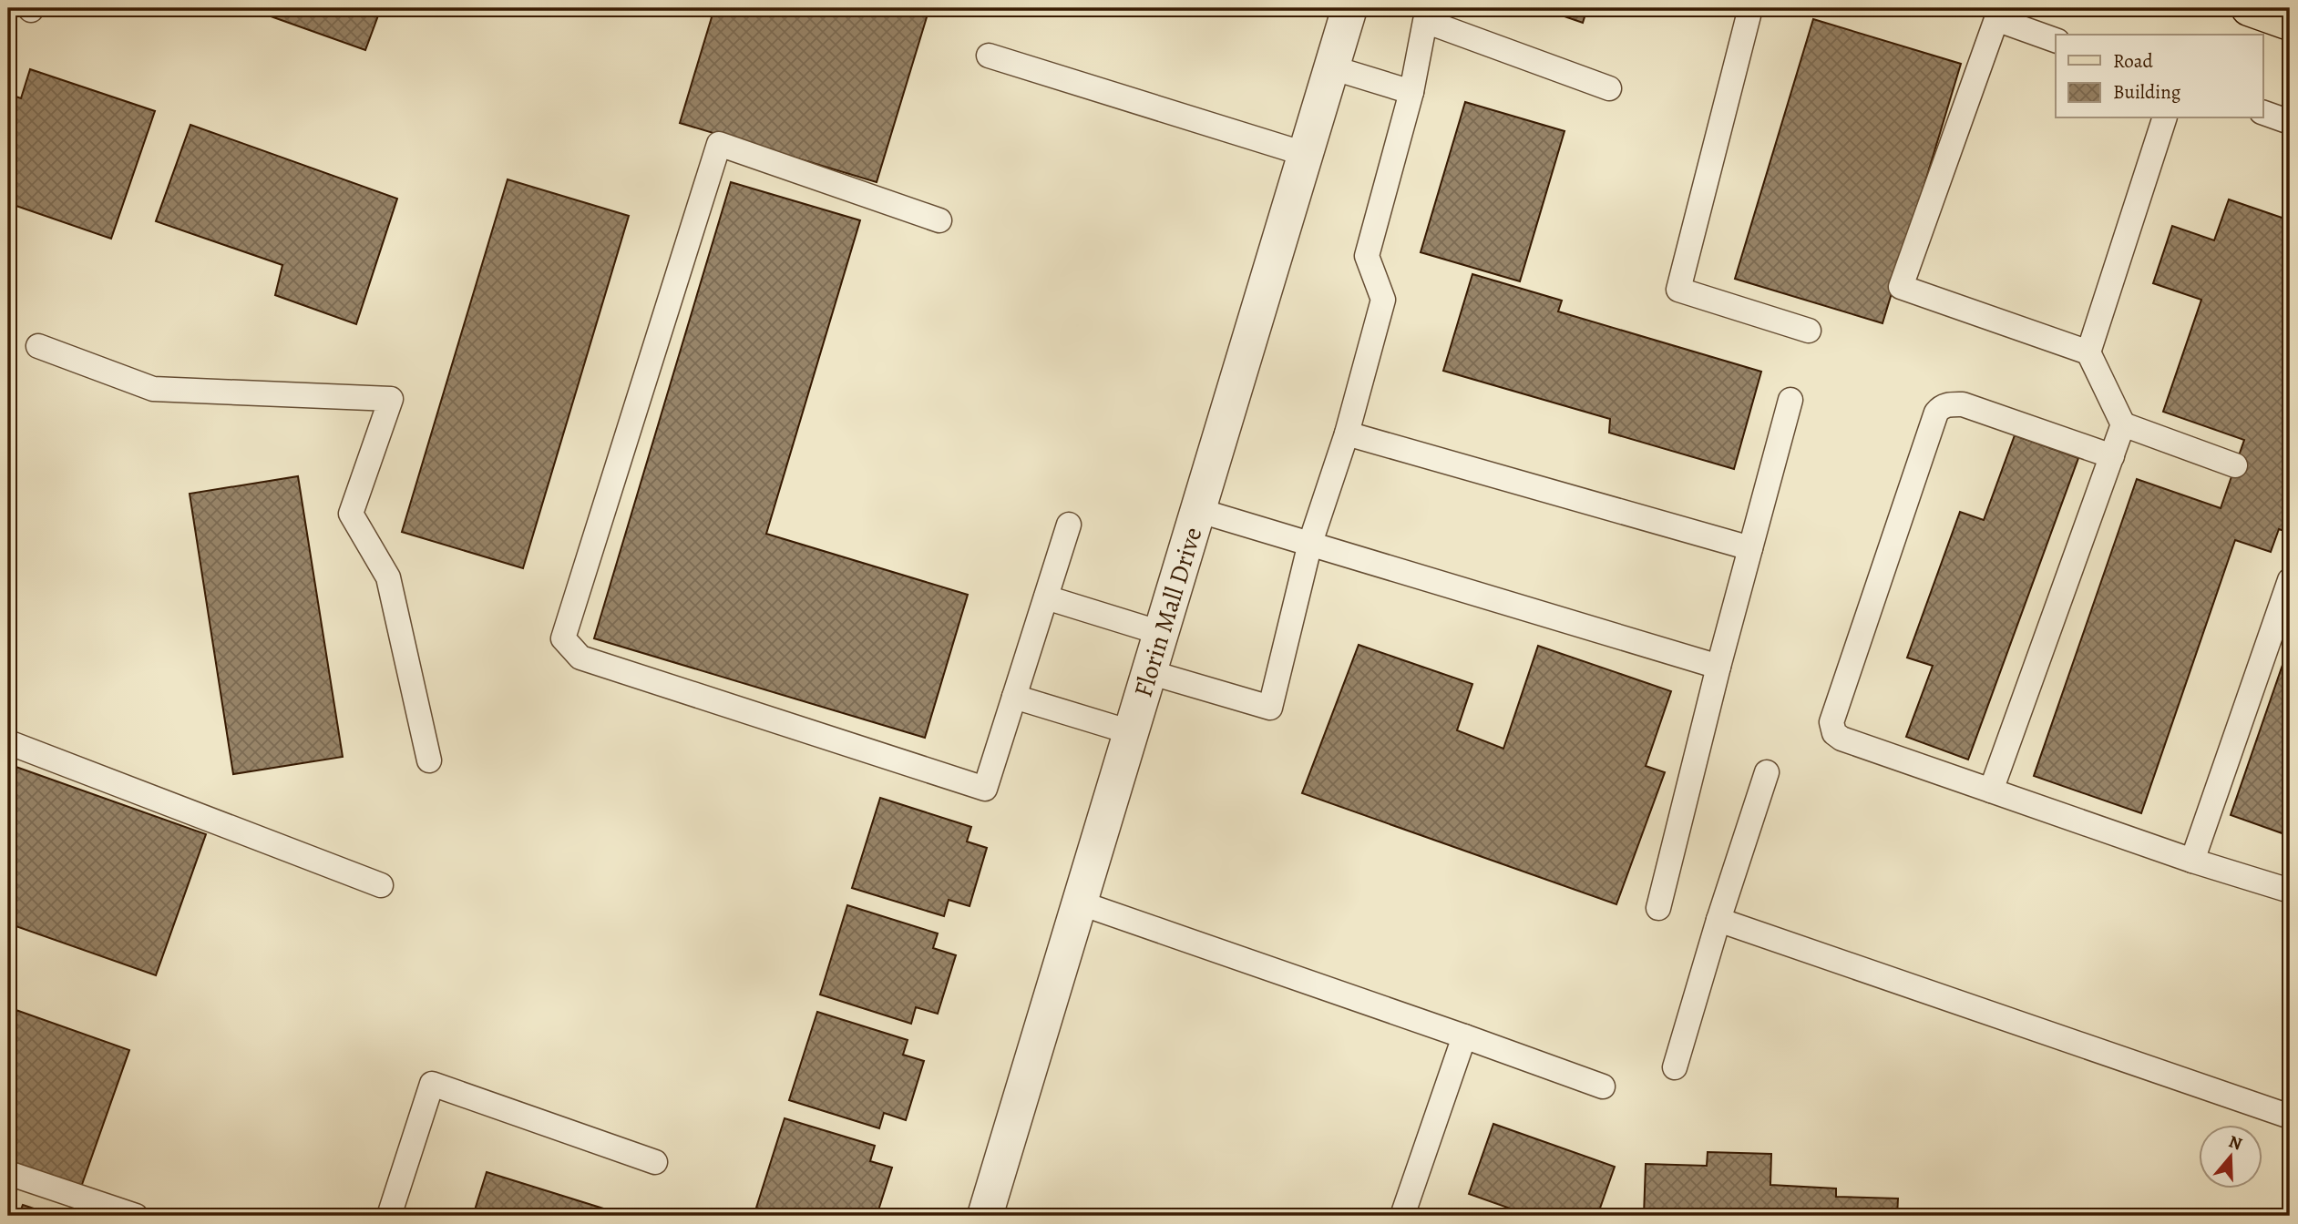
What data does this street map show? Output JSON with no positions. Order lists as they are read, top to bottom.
{
  "streets": {
    "street": ["Florin Mall Drive"]
  },
  "legend": ["Road", "Building"],
  "north": "top"
}
